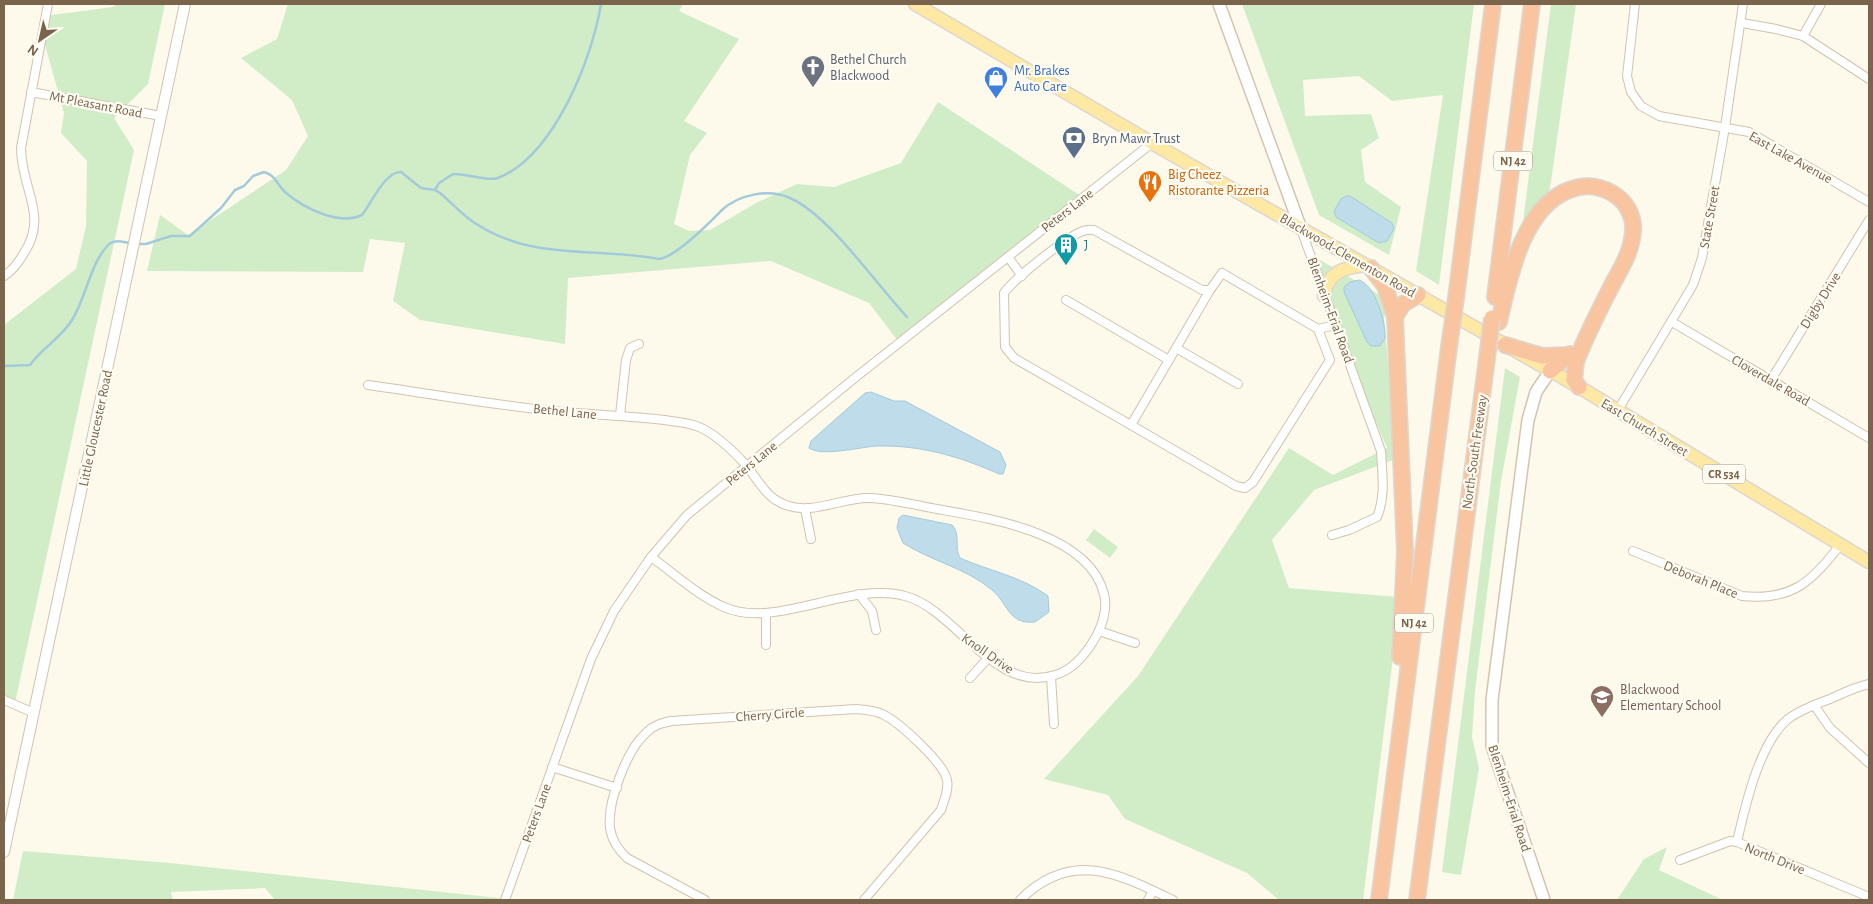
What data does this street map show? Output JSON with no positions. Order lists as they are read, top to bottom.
{
  "streets": {
    "highway": ["NJ 42", "North-South Freeway"],
    "main road": [
      "Blackwood-Clementon Road",
      "Blenheim-Erial Road",
      "East Church Street",
      "CR 534"
    ],
    "street": [
      "Mt Pleasant Road",
      "East Lake Avenue",
      "Peters Lane",
      "State Street",
      "Digby Drive",
      "Cloverdale Road",
      "Bethel Lane",
      "Little Gloucester Road",
      "Deborah Place",
      "Knoll Drive",
      "Cherry Circle",
      "North Drive"
    ]
  },
  "crossings": [
    ["Mt Pleasant Road", "Little Gloucester Road"],
    ["East Lake Avenue", "State Street"],
    ["Peters Lane", "Blackwood-Clementon Road"],
    ["Peters Lane", "Bethel Lane"],
    ["Peters Lane", "Knoll Drive"],
    ["State Street", "Cloverdale Road"],
    ["State Street", "East Church Street"],
    ["Blackwood-Clementon Road", "Blenheim-Erial Road"],
    ["Blackwood-Clementon Road", "East Church Street"],
    ["Digby Drive", "Cloverdale Road"],
    ["Blenheim-Erial Road", "East Church Street"],
    ["Bethel Lane", "Knoll Drive"],
    ["East Church Street", "Deborah Place"]
  ],
  "places": {
    "church": ["Bethel Church Blackwood"],
    "shop": ["Mr. Brakes Auto Care"],
    "bank": ["Bryn Mawr Trust"],
    "restaurant": ["Big Cheez Ristorante Pizzeria"],
    "building": ["J"],
    "school or university": ["Blackwood Elementary School"]
  },
  "north": "bottom left"
}
